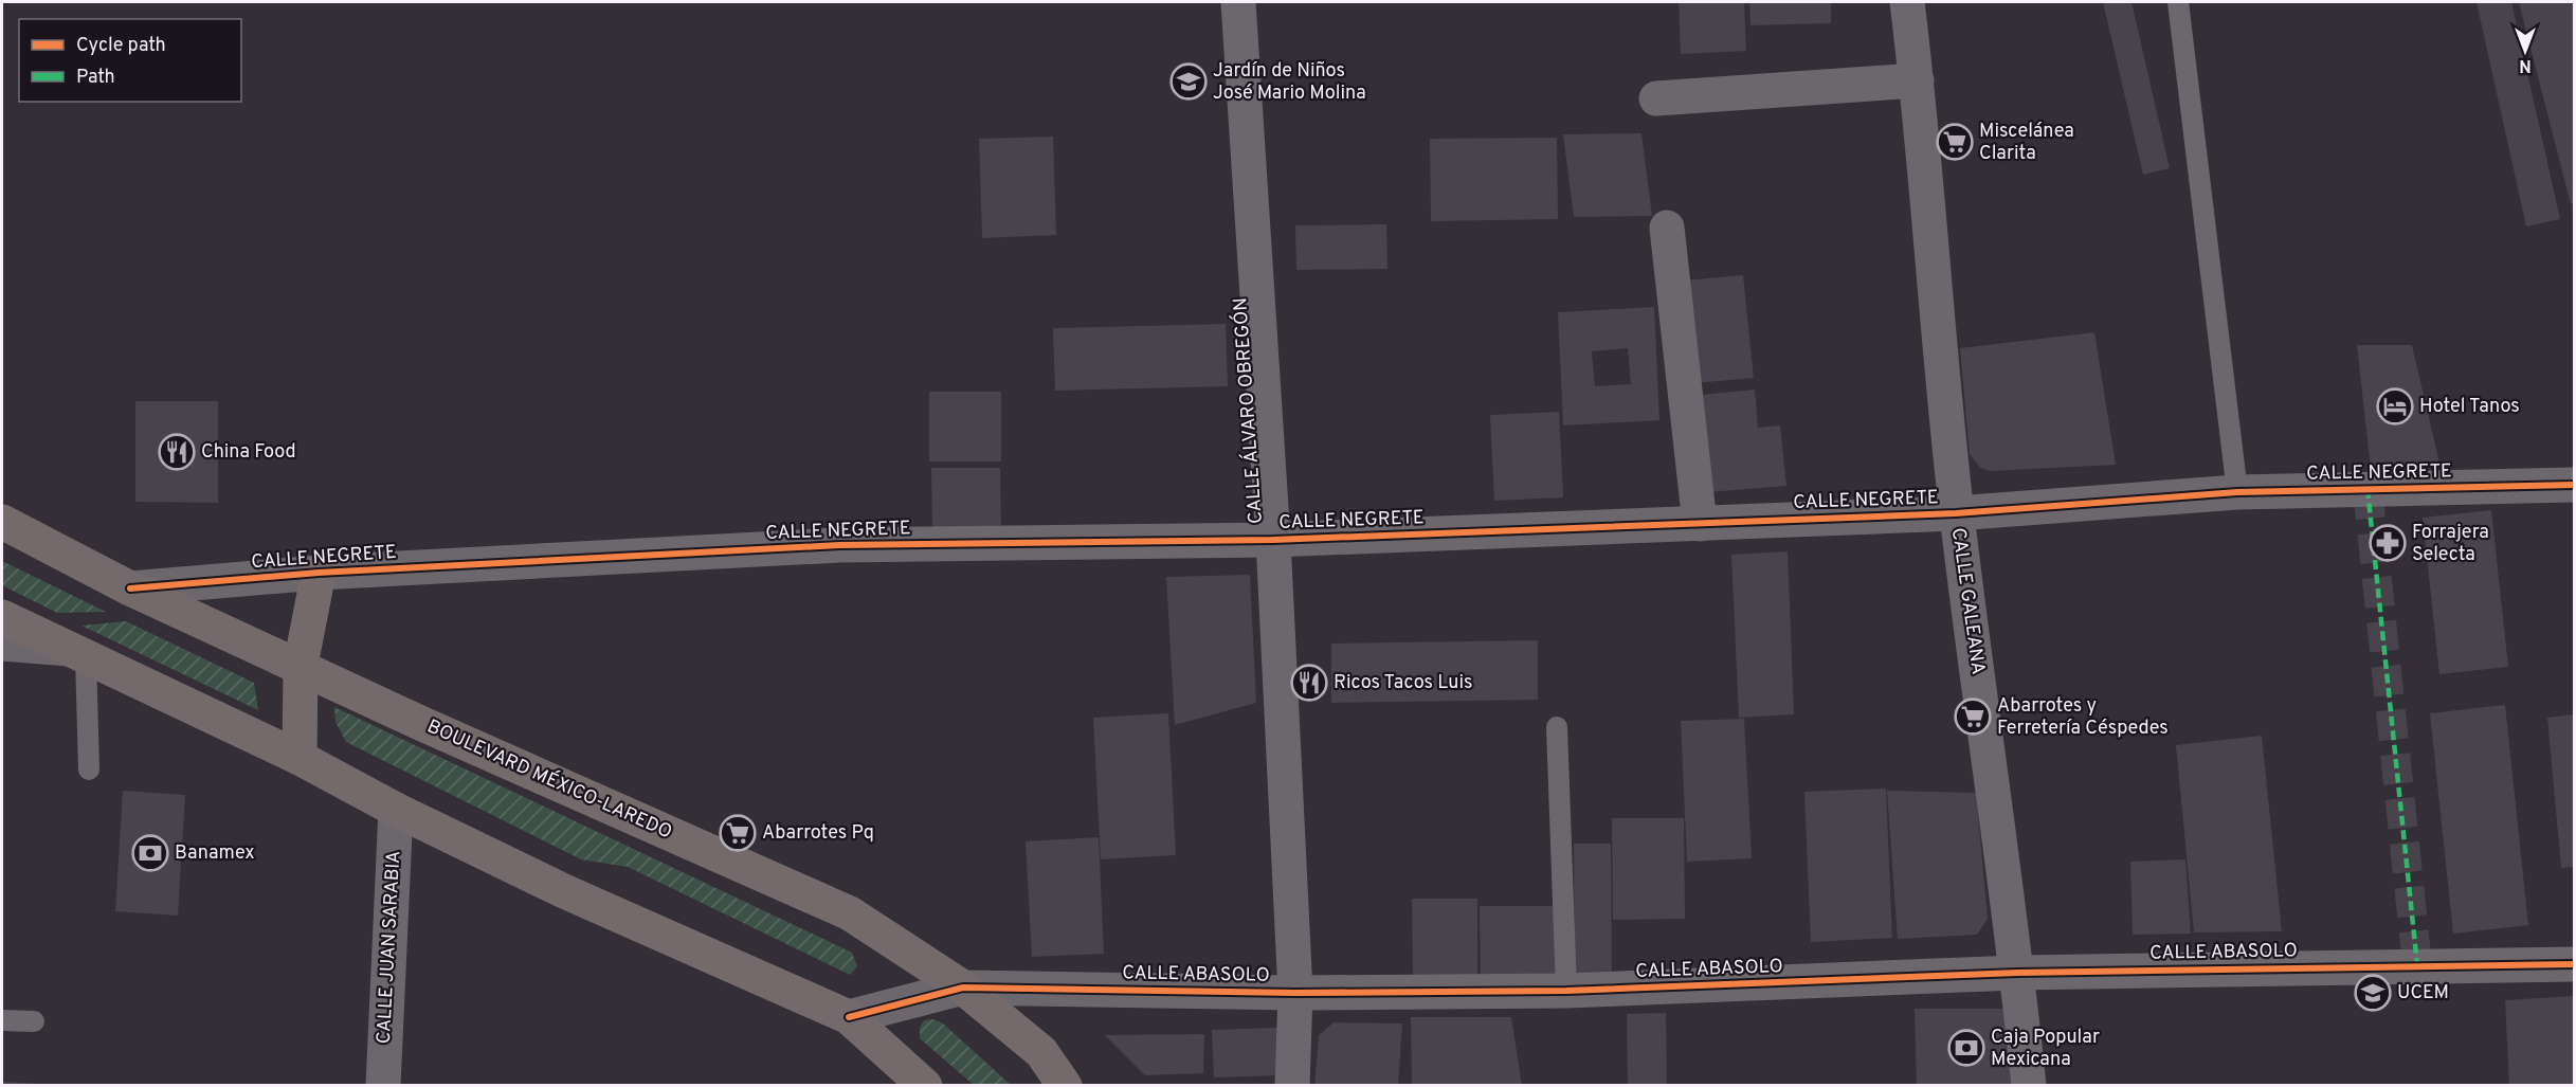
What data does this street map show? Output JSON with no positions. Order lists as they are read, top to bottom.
{
  "streets": {
    "main road": ["BOULEVARD MÉXICO-LAREDO"],
    "street": [
      "CALLE ÁLVARO OBREGÓN",
      "CALLE NEGRETE",
      "CALLE GALEANA",
      "CALLE JUAN SARABIA",
      "CALLE ABASOLO"
    ]
  },
  "crossings": [
    ["CALLE ÁLVARO OBREGÓN", "CALLE NEGRETE"],
    ["CALLE ÁLVARO OBREGÓN", "CALLE ABASOLO"],
    ["CALLE NEGRETE", "CALLE GALEANA"],
    ["CALLE NEGRETE", "BOULEVARD MÉXICO-LAREDO"],
    ["CALLE GALEANA", "CALLE ABASOLO"],
    ["BOULEVARD MÉXICO-LAREDO", "CALLE ABASOLO"]
  ],
  "places": {
    "school or university": ["Jardín de Niños José Mario Molina", "UCEM"],
    "supermarket": ["Miscelánea Clarita", "Abarrotes y Ferretería Céspedes", "Abarrotes Pq"],
    "hotel": ["Hotel Tanos"],
    "restaurant": ["China Food", "Ricos Tacos Luis"],
    "pharmacy": ["Forrajera Selecta"],
    "bank": ["Banamex", "Caja Popular Mexicana"]
  },
  "legend": ["Cycle path", "Path"],
  "north": "bottom"
}
